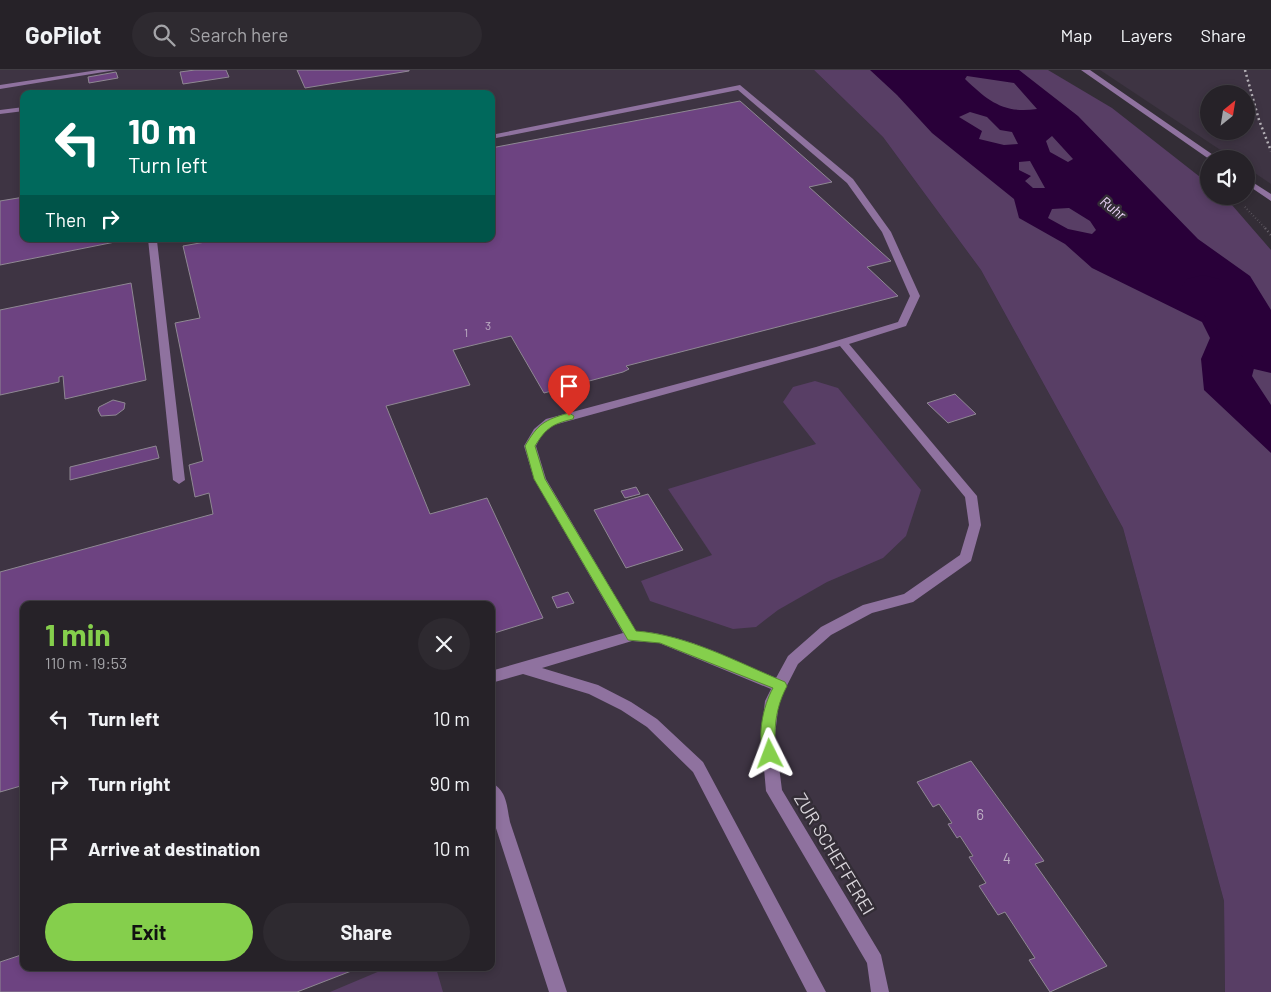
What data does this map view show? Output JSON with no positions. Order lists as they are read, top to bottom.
{
  "streets": {
    "street": ["ZUR SCHEFFEREI"]
  },
  "water": ["Ruhr"],
  "house_numbers": [
    "3",
    "1",
    "6",
    "4"
  ],
  "north": "top right",
  "page": {
    "header": "GoPilot",
    "search": "Search here",
    "nav": ["Map", "Layers", "Share"],
    "turn": ["10 m", "Turn left"],
    "then": "Then",
    "heading": ["1 min", "110 m · 19:53"],
    "list": [
      {
        "name": "Turn left",
        "value": "10 m"
      },
      {
        "name": "Turn right",
        "value": "90 m"
      },
      {
        "name": "Arrive at destination",
        "value": "10 m"
      }
    ],
    "buttons": ["Exit", "Share"]
  }
}
